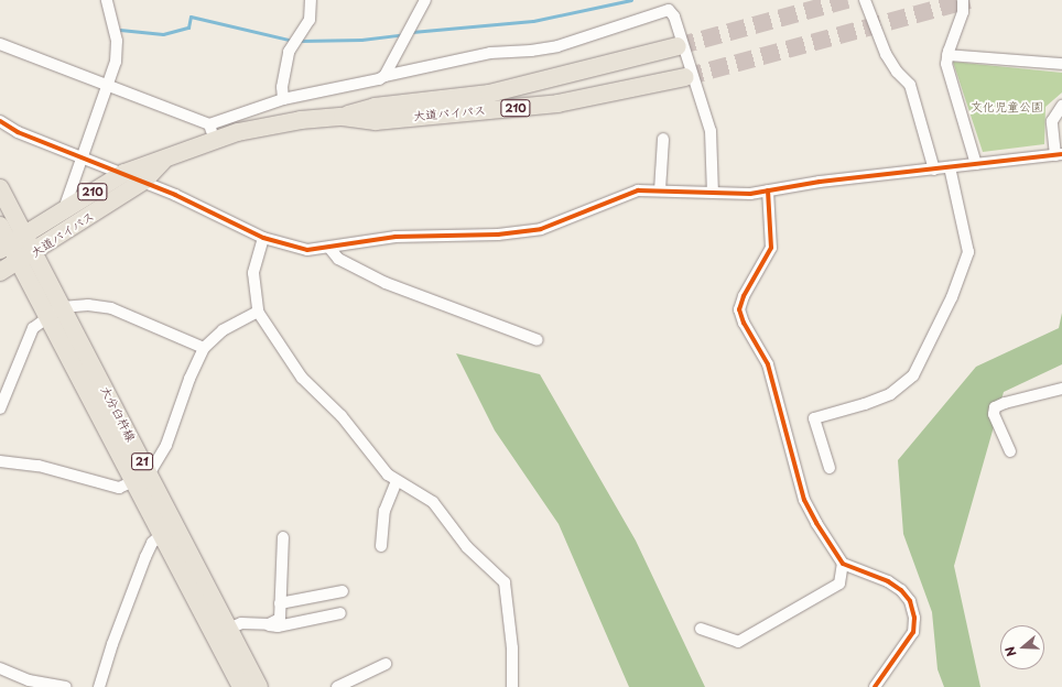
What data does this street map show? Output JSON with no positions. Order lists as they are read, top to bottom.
{
  "streets": {
    "main road": [
      "210",
      "大道バイパス",
      "大分臼杵線",
      "21"
    ]
  },
  "crossings": [
    ["大道バイパス", "大分臼杵線"]
  ],
  "parks": ["文化児童公園"],
  "north": "left"
}
